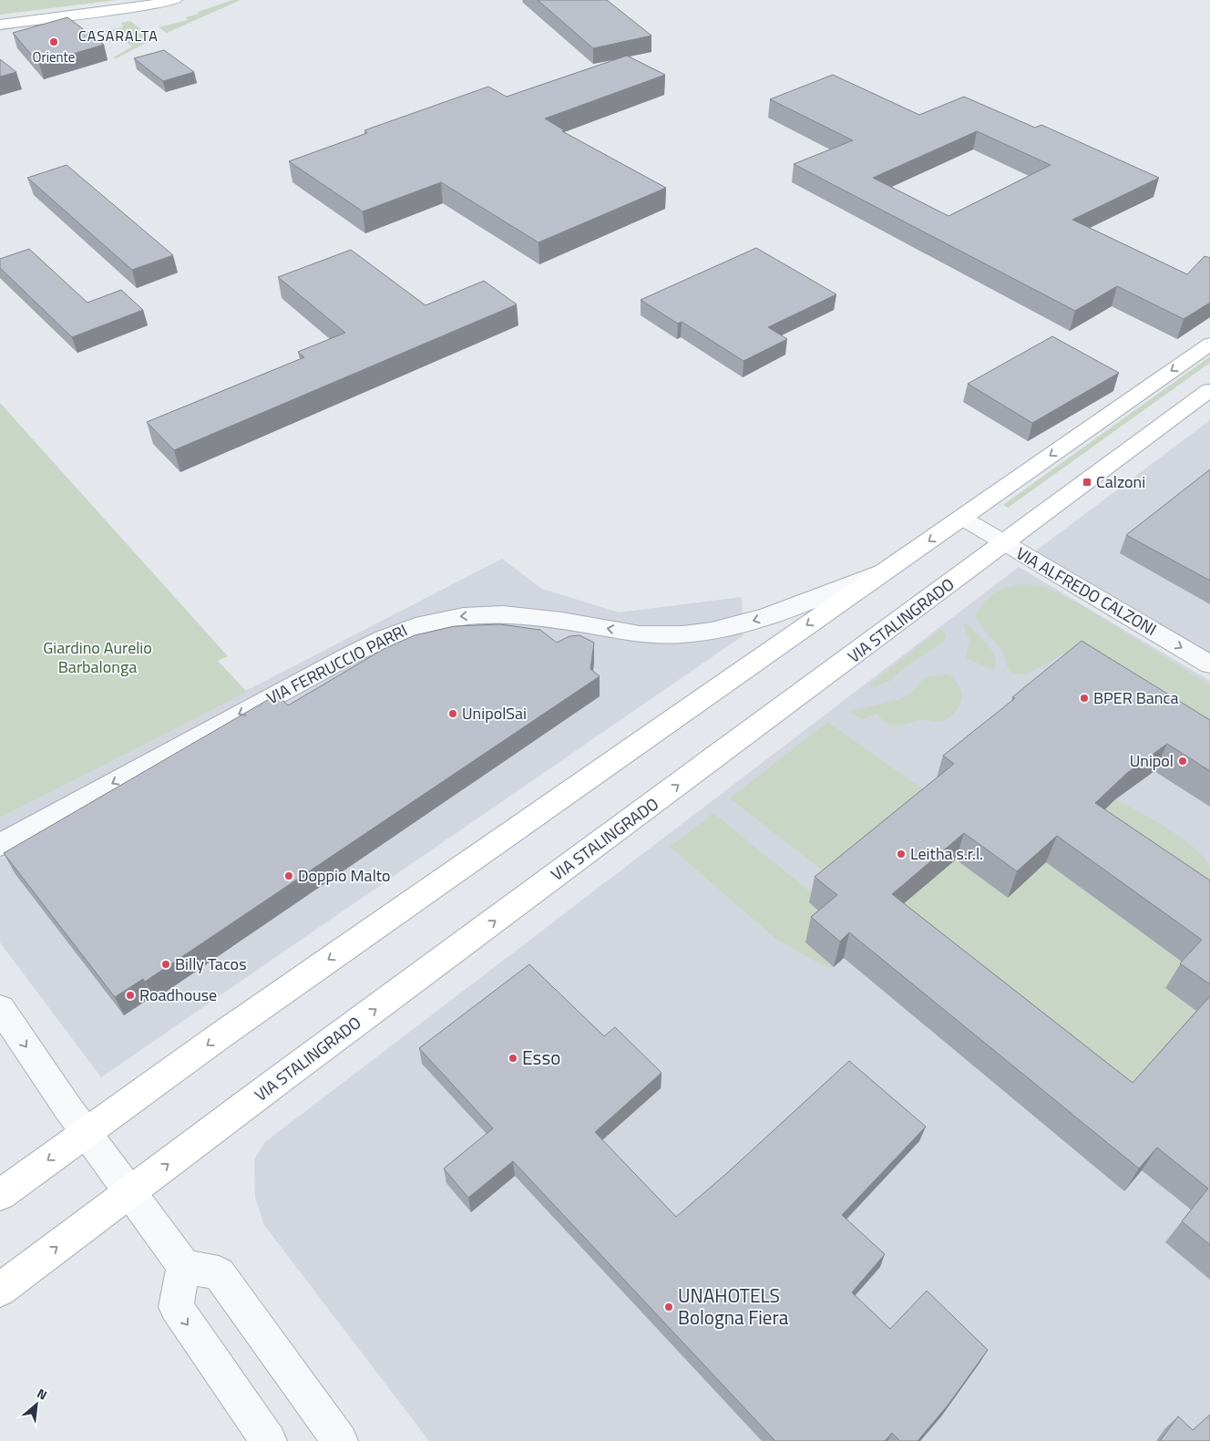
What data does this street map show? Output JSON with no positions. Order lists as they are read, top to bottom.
{
  "streets": {
    "main road": ["VIA STALINGRADO"],
    "street": ["VIA ALFREDO CALZONI", "VIA FERRUCCIO PARRI"]
  },
  "crossings": [
    ["VIA ALFREDO CALZONI", "VIA STALINGRADO"]
  ],
  "one_way": ["VIA ALFREDO CALZONI", "VIA FERRUCCIO PARRI"],
  "districts": ["CASARALTA"],
  "parks": ["Giardino Aurelio Barbalonga"],
  "places": {
    "other": [
      "Oriente",
      "BPER Banca",
      "UnipolSai",
      "Unipol",
      "Leitha s.r.l.",
      "Doppio Malto",
      "Billy Tacos",
      "Roadhouse",
      "Esso",
      "UNAHOTELS Bologna Fiera"
    ],
    "transit": ["Calzoni"]
  },
  "north": "top right"
}
